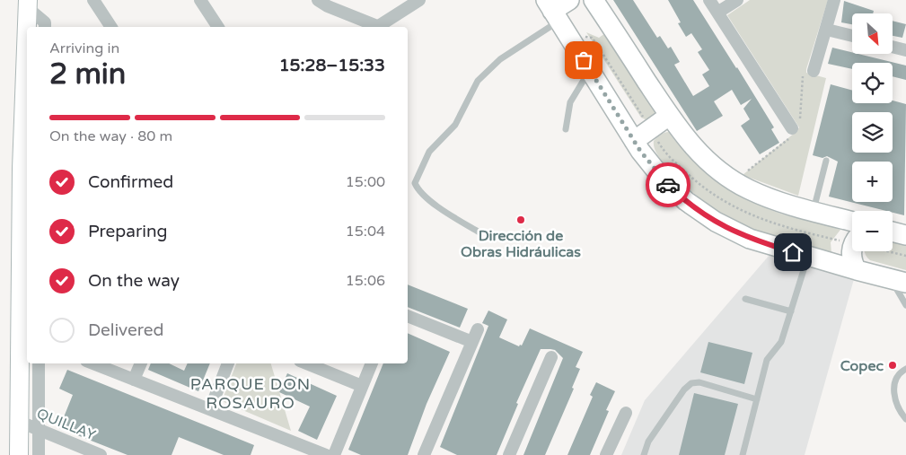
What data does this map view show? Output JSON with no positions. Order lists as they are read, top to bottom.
{
  "streets": {
    "street": ["QUILLAY"]
  },
  "districts": ["PARQUE DON ROSAURO"],
  "places": ["Dirección de Obras Hidráulicas", "Copec"],
  "north": "bottom right",
  "page": {
    "map_buttons": ["+", "−"],
    "heading": ["2 min", "Arriving in", "15:28–15:33"],
    "bar": "On the way · 80 m",
    "list": [
      ["Confirmed", "15:00"],
      ["Preparing", "15:04"],
      ["On the way", "15:06"],
      "Delivered"
    ]
  }
}
